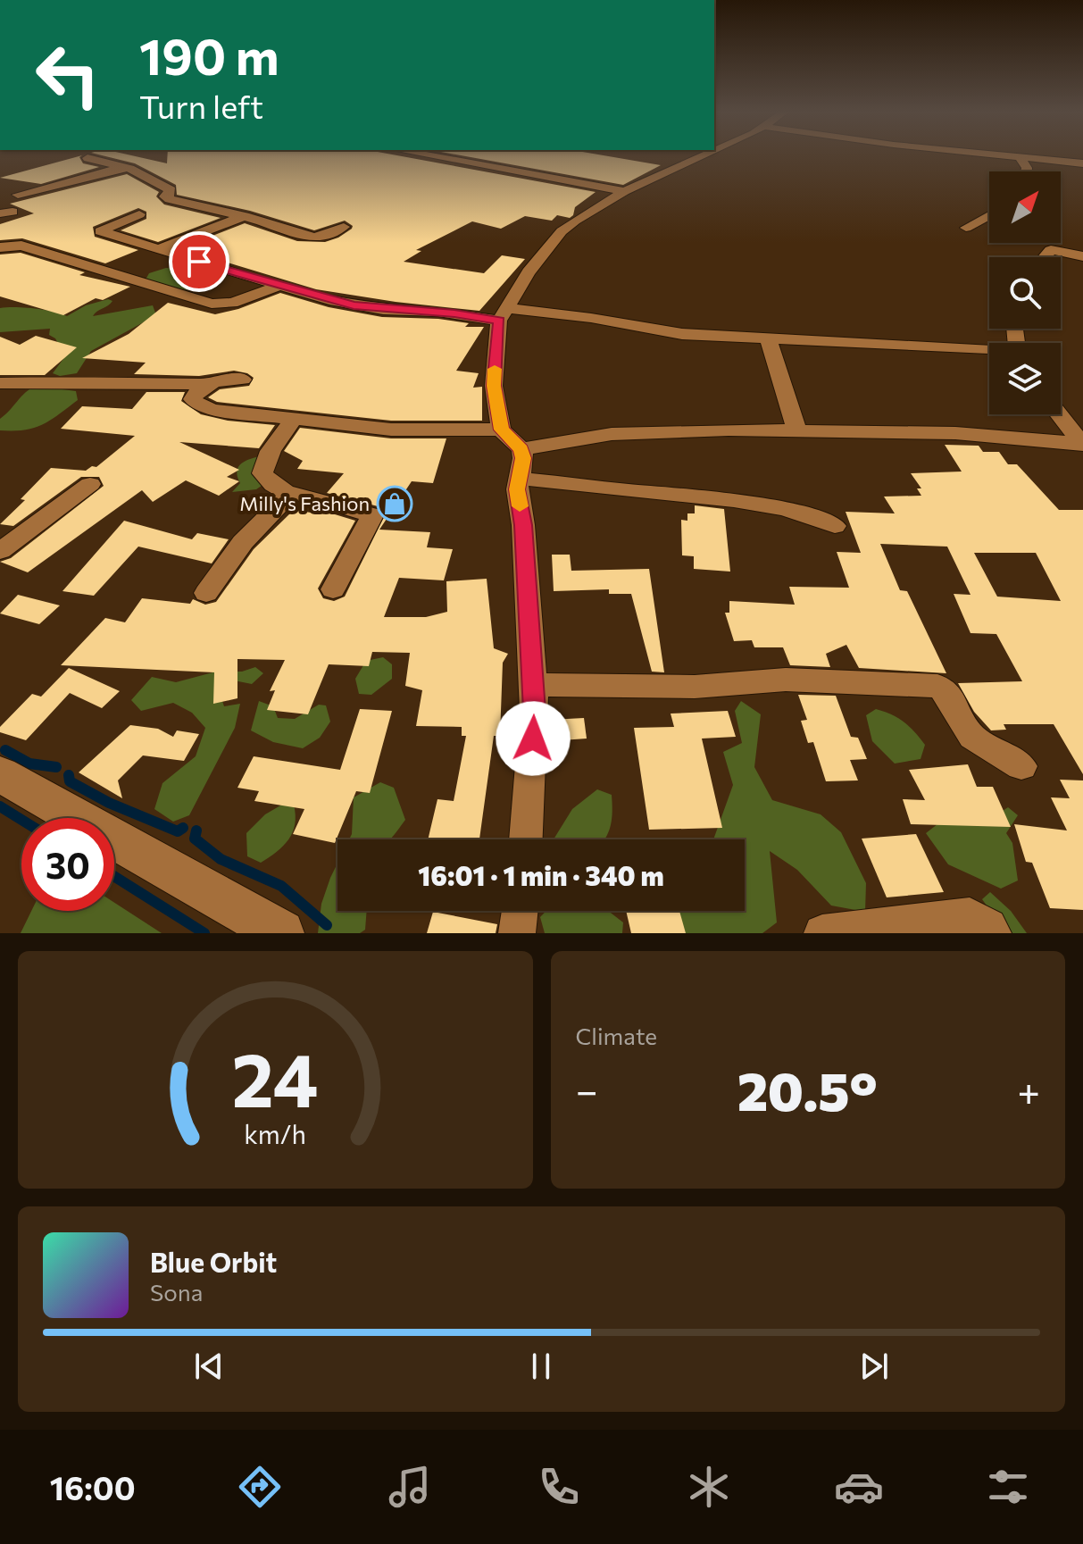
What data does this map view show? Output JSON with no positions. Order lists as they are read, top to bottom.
{
  "places": {
    "shop": ["Milly's Fashion"]
  },
  "north": "top right",
  "page": {
    "turn": ["190 m", "Turn left"],
    "limit": "30",
    "trip": "16:01 · 1 min · 340 m",
    "tile": "Climate",
    "heat": ["−", "20.5°", "+"],
    "song": ["Blue Orbit", "Sona"],
    "tabs": "16:00",
    "gauge": ["24", "km/h"]
  }
}
